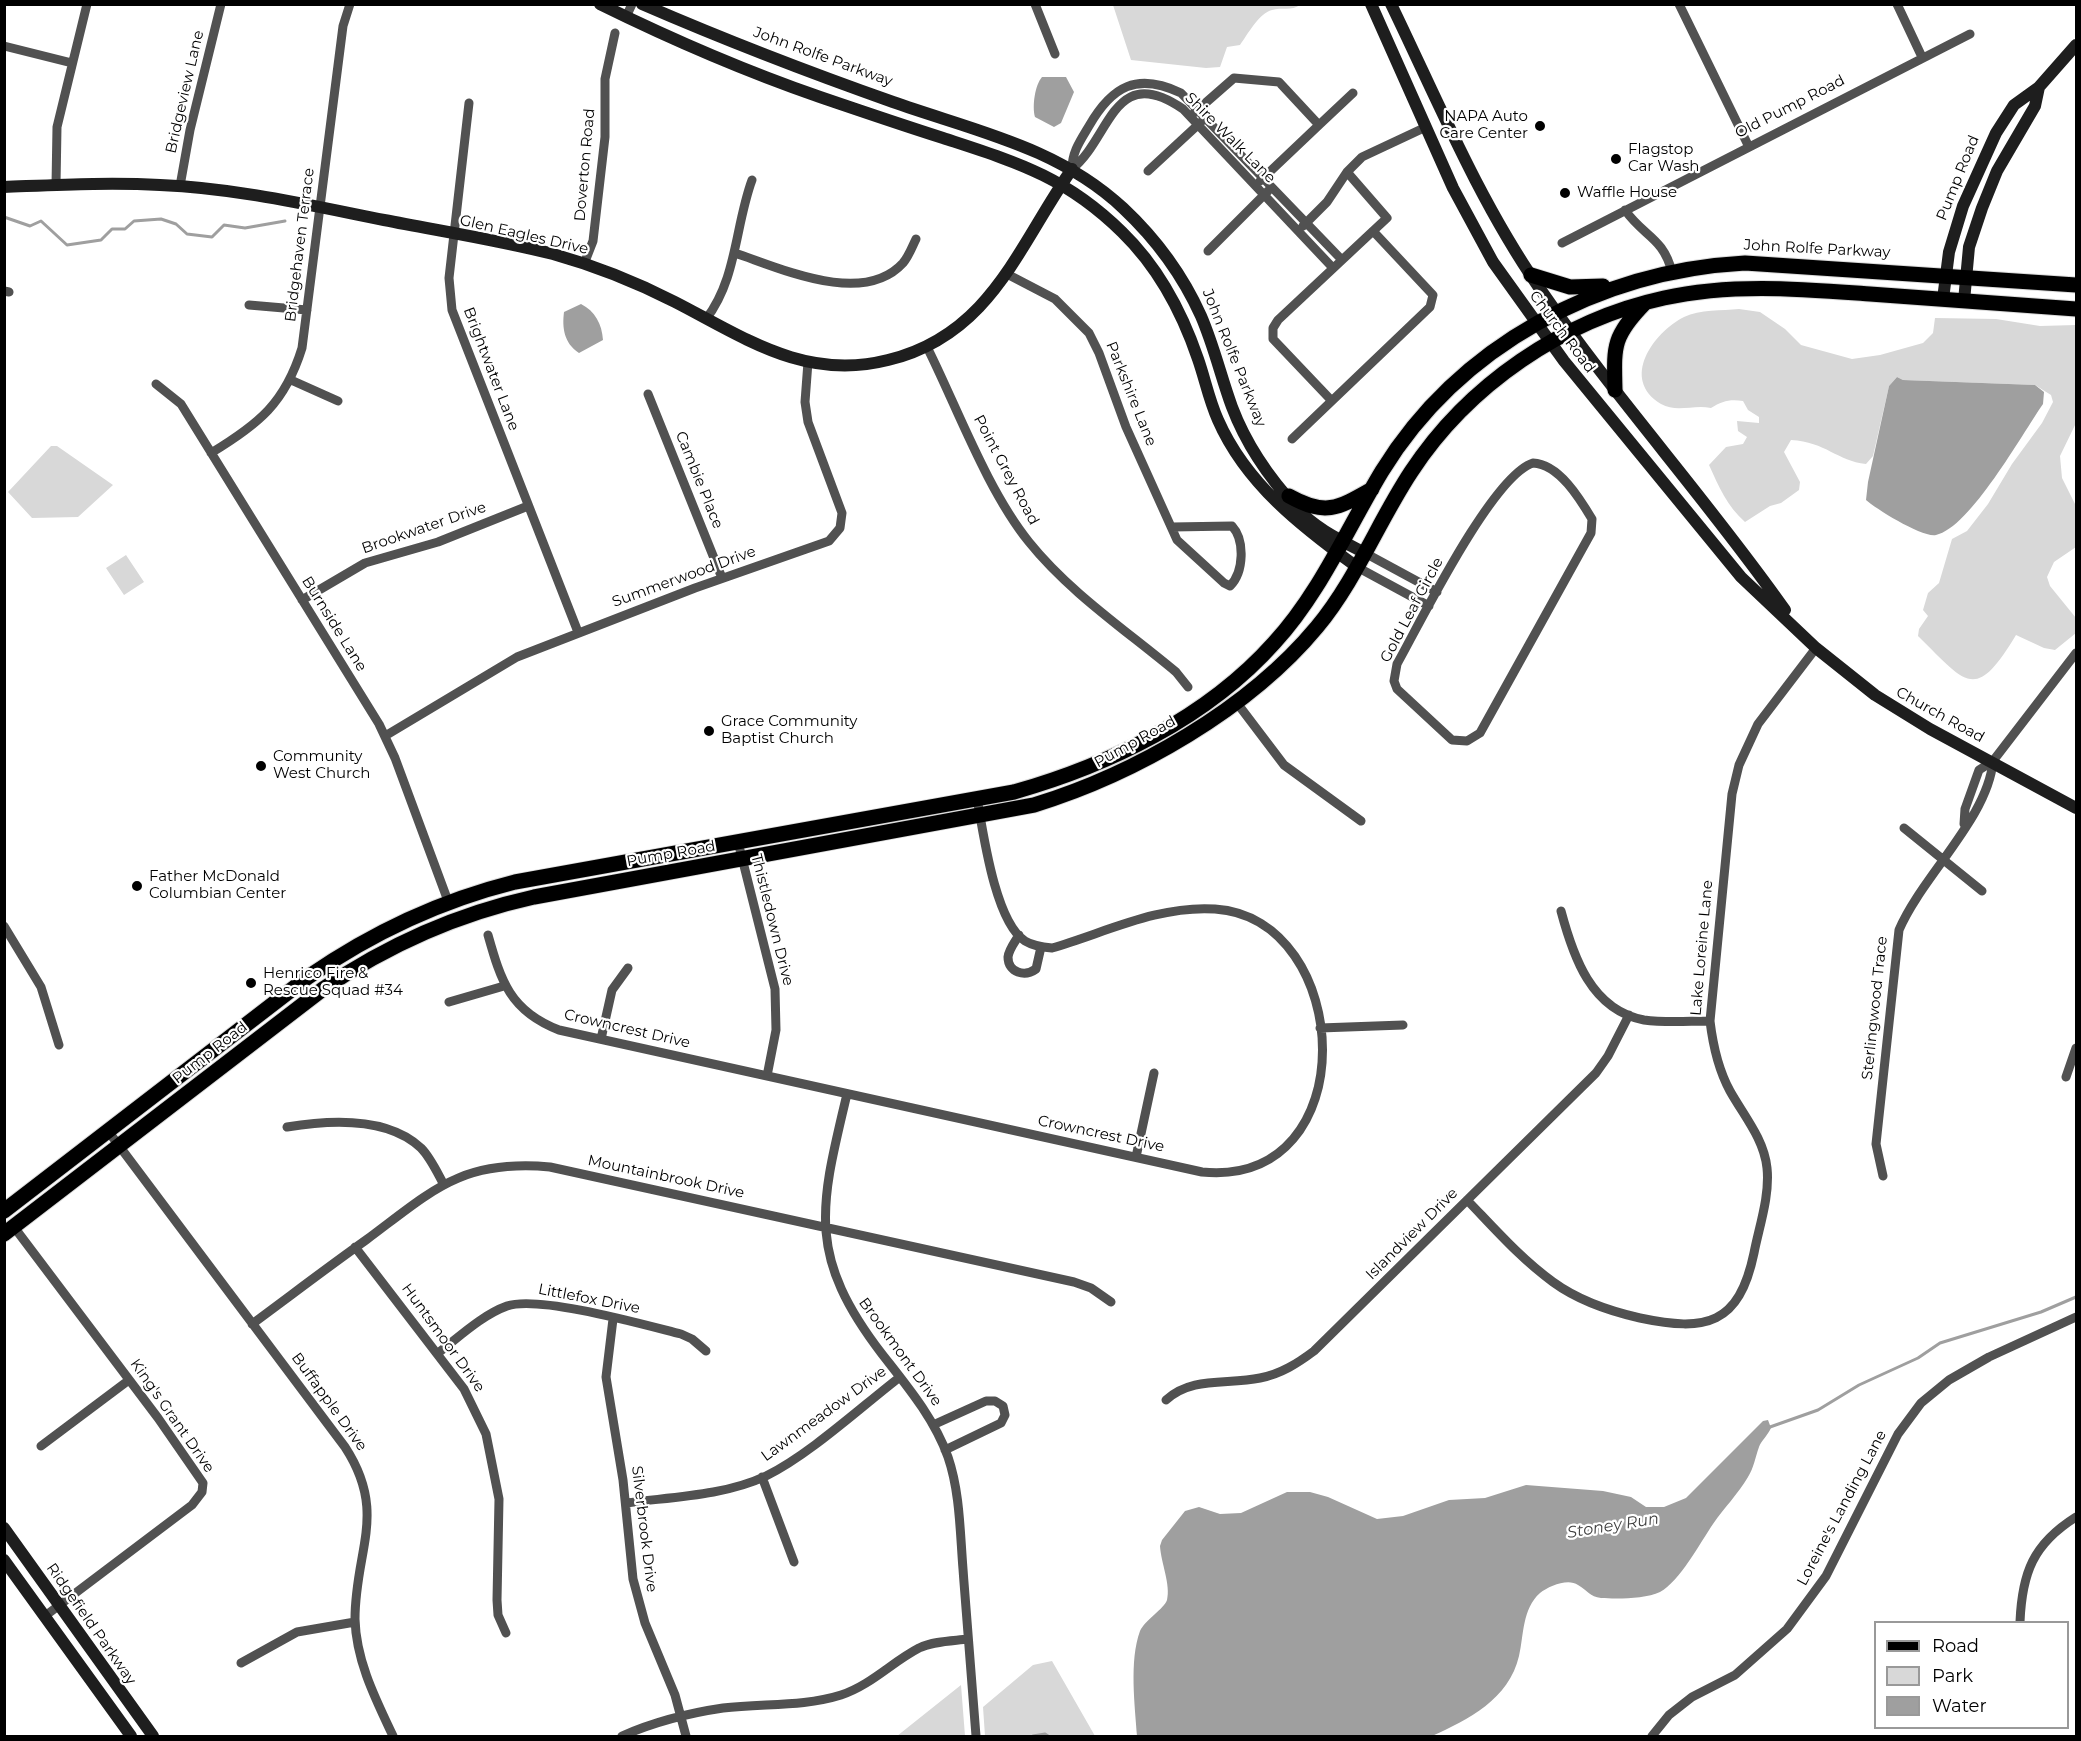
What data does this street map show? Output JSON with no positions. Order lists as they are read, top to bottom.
{
  "streets": {
    "main road": [
      "John Rolfe Parkway",
      "Pump Road",
      "Glen Eagles Drive",
      "Church Road",
      "Ridgefield Parkway"
    ],
    "street": [
      "Bridgeview Lane",
      "Old Pump Road",
      "Shire Walk Lane",
      "Doverton Road",
      "Bridgehaven Terrace",
      "Brightwater Lane",
      "Parkshire Lane",
      "Point Grey Road",
      "Cambie Place",
      "Brookwater Drive",
      "Summerwood Drive",
      "Gold Leaf Circle",
      "Burnside Lane",
      "Thistledown Drive",
      "Lake Loreine Lane",
      "Sterlingwood Trace",
      "Crowncrest Drive",
      "Mountainbrook Drive",
      "Islandview Drive",
      "Littlefox Drive",
      "Huntsmoor Drive",
      "Brookmont Drive",
      "Buffapple Drive",
      "Lawnmeadow Drive",
      "King's Grant Drive",
      "Loreine's Landing Lane",
      "Silverbrook Drive"
    ]
  },
  "crossings": [
    ["John Rolfe Parkway", "Shire Walk Lane"],
    ["John Rolfe Parkway", "Pump Road"],
    ["John Rolfe Parkway", "Glen Eagles Drive"],
    ["John Rolfe Parkway", "Church Road"],
    ["Bridgeview Lane", "Glen Eagles Drive"],
    ["Shire Walk Lane", "Glen Eagles Drive"],
    ["Doverton Road", "Glen Eagles Drive"],
    ["Pump Road", "Burnside Lane"],
    ["Pump Road", "Thistledown Drive"],
    ["Pump Road", "Buffapple Drive"],
    ["Pump Road", "King's Grant Drive"],
    ["Glen Eagles Drive", "Bridgehaven Terrace"],
    ["Glen Eagles Drive", "Brightwater Lane"],
    ["Glen Eagles Drive", "Parkshire Lane"],
    ["Glen Eagles Drive", "Point Grey Road"],
    ["Glen Eagles Drive", "Summerwood Drive"],
    ["Bridgehaven Terrace", "Burnside Lane"],
    ["Church Road", "Lake Loreine Lane"],
    ["Church Road", "Sterlingwood Trace"],
    ["Brightwater Lane", "Brookwater Drive"],
    ["Brightwater Lane", "Summerwood Drive"],
    ["Cambie Place", "Summerwood Drive"],
    ["Brookwater Drive", "Burnside Lane"],
    ["Summerwood Drive", "Burnside Lane"],
    ["Thistledown Drive", "Crowncrest Drive"],
    ["Lake Loreine Lane", "Islandview Drive"],
    ["Crowncrest Drive", "Brookmont Drive"],
    ["Mountainbrook Drive", "Huntsmoor Drive"],
    ["Mountainbrook Drive", "Brookmont Drive"],
    ["Mountainbrook Drive", "Buffapple Drive"],
    ["Littlefox Drive", "Huntsmoor Drive"],
    ["Littlefox Drive", "Silverbrook Drive"],
    ["Brookmont Drive", "Lawnmeadow Drive"],
    ["Lawnmeadow Drive", "Silverbrook Drive"],
    ["King's Grant Drive", "Ridgefield Parkway"]
  ],
  "water": ["Stoney Run"],
  "places": [
    "NAPA Auto Care Center",
    "Flagstop Car Wash",
    "Waffle House",
    "Grace Community Baptist Church",
    "Community West Church",
    "Father McDonald Columbian Center",
    "Henrico Fire & Rescue Squad #34"
  ],
  "legend": ["Road", "Park", "Water"]
}
